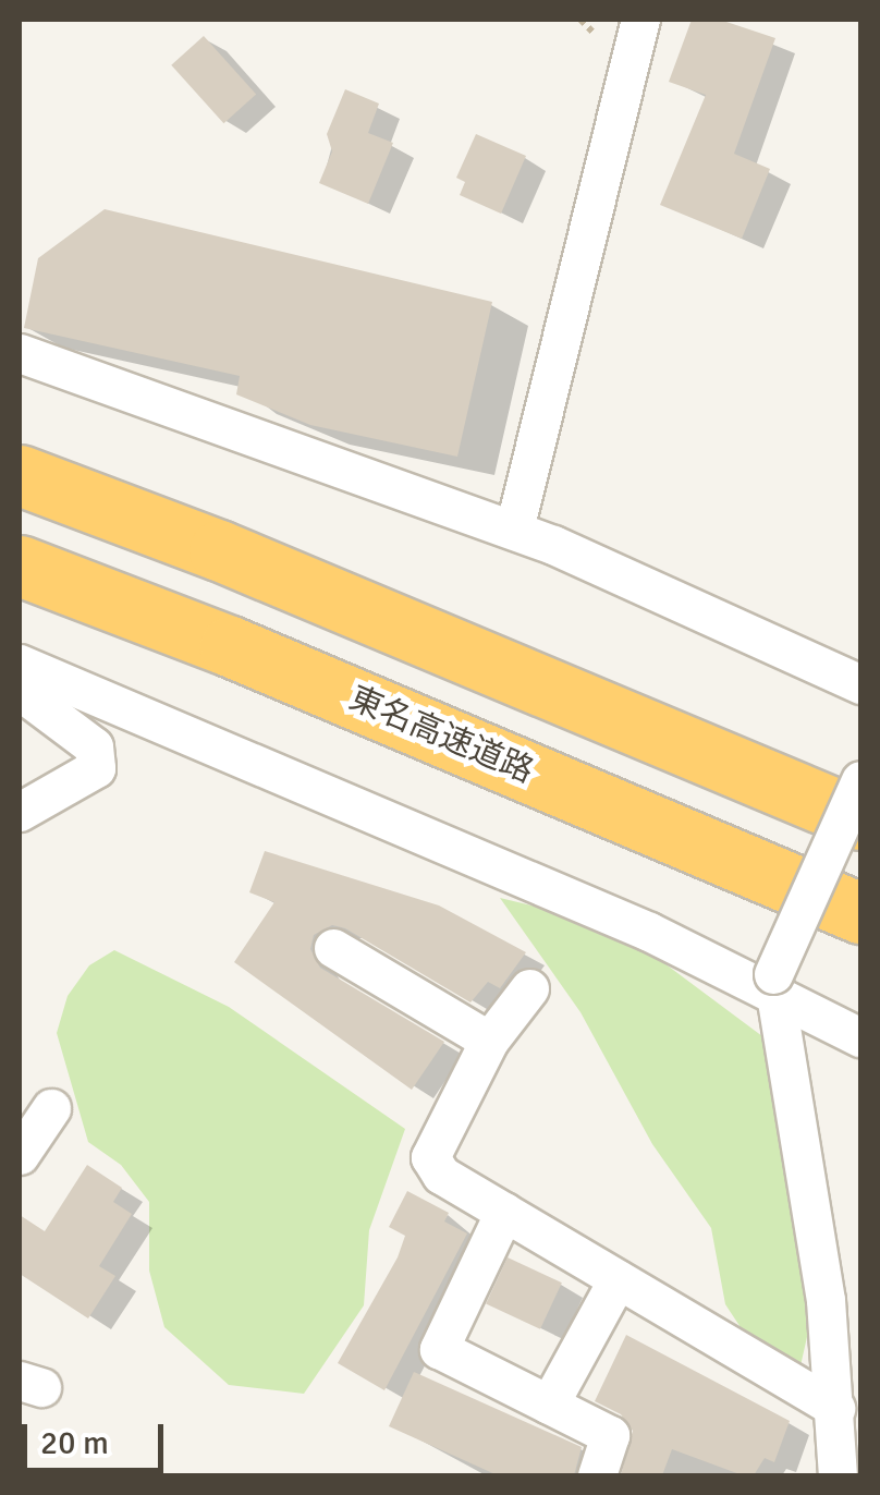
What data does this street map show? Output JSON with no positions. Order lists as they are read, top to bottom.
{
  "streets": {
    "highway": ["東名高速道路"]
  },
  "scale_bar": "20 m"
}
